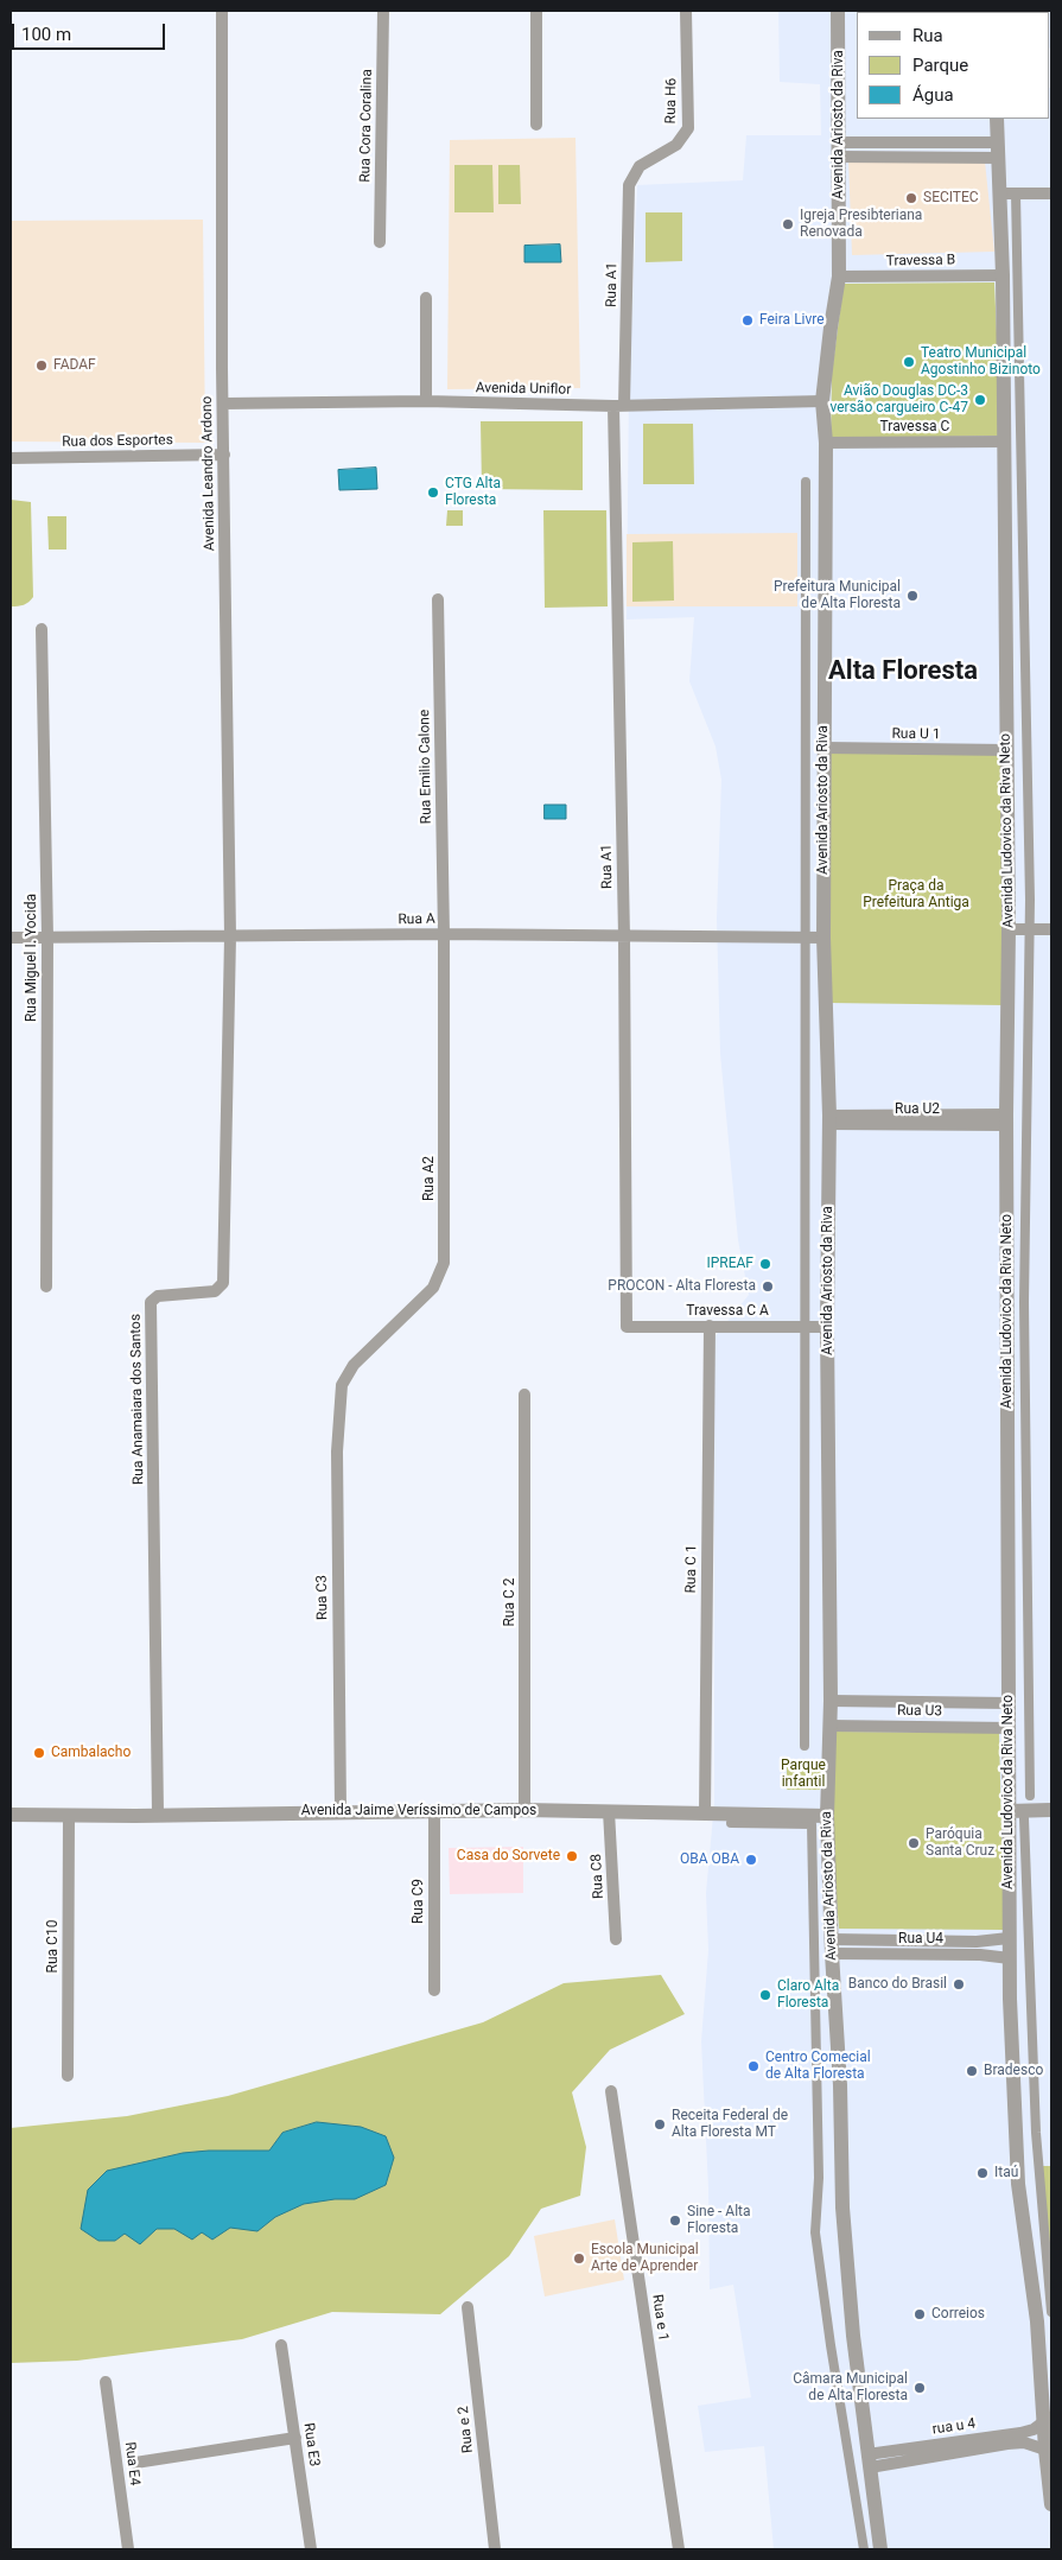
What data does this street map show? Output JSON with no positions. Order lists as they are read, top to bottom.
{
  "streets": {
    "street": [
      "Rua H6",
      "Avenida Ariosto da Riva",
      "Rua Cora Coralina",
      "Travessa B",
      "Rua A1",
      "Avenida Uniflor",
      "Travessa C",
      "Rua dos Esportes",
      "Avenida Leandro Ardono",
      "Rua U 1",
      "Rua Emilio Calone",
      "Avenida Ludovico da Riva Neto",
      "Rua A",
      "Rua Miguel I. Yocida",
      "Rua U2",
      "Rua A2",
      "Travessa C A",
      "Rua Anamaiara dos Santos",
      "Rua C 1",
      "Rua C3",
      "Rua C 2",
      "Rua U3",
      "Avenida Jaime Veríssimo de Campos",
      "Rua C8",
      "Rua C9",
      "Rua U4",
      "Rua C10",
      "Rua e 1",
      "rua u 4",
      "Rua e 2",
      "Rua E3",
      "Rua E4"
    ]
  },
  "crossings": [
    ["Rua H6", "Rua A1"],
    ["Avenida Ariosto da Riva", "Travessa B"],
    ["Avenida Ariosto da Riva", "Avenida Uniflor"],
    ["Avenida Ariosto da Riva", "Travessa C"],
    ["Avenida Ariosto da Riva", "Rua U 1"],
    ["Avenida Ariosto da Riva", "Rua A"],
    ["Avenida Ariosto da Riva", "Rua U2"],
    ["Avenida Ariosto da Riva", "Travessa C A"],
    ["Avenida Ariosto da Riva", "Rua U3"],
    ["Avenida Ariosto da Riva", "Avenida Jaime Veríssimo de Campos"],
    ["Avenida Ariosto da Riva", "Rua U4"],
    ["Avenida Ariosto da Riva", "rua u 4"],
    ["Travessa B", "Avenida Ludovico da Riva Neto"],
    ["Rua A1", "Avenida Uniflor"],
    ["Rua A1", "Rua A"],
    ["Rua A1", "Travessa C A"],
    ["Avenida Uniflor", "Avenida Leandro Ardono"],
    ["Travessa C", "Avenida Ludovico da Riva Neto"],
    ["Rua dos Esportes", "Avenida Leandro Ardono"],
    ["Avenida Leandro Ardono", "Rua A"],
    ["Avenida Leandro Ardono", "Rua Anamaiara dos Santos"],
    ["Rua U 1", "Avenida Ludovico da Riva Neto"],
    ["Rua Emilio Calone", "Rua A"],
    ["Rua Emilio Calone", "Rua A2"],
    ["Avenida Ludovico da Riva Neto", "Rua U2"],
    ["Avenida Ludovico da Riva Neto", "Rua U3"],
    ["Avenida Ludovico da Riva Neto", "Rua U4"],
    ["Avenida Ludovico da Riva Neto", "rua u 4"],
    ["Rua A", "Rua Miguel I. Yocida"],
    ["Rua A", "Rua A2"],
    ["Rua A", "Rua Anamaiara dos Santos"],
    ["Rua A2", "Rua C3"],
    ["Travessa C A", "Rua C 1"],
    ["Rua Anamaiara dos Santos", "Avenida Jaime Veríssimo de Campos"],
    ["Rua C 1", "Avenida Jaime Veríssimo de Campos"],
    ["Rua C3", "Avenida Jaime Veríssimo de Campos"],
    ["Rua C 2", "Avenida Jaime Veríssimo de Campos"],
    ["Avenida Jaime Veríssimo de Campos", "Rua C8"],
    ["Avenida Jaime Veríssimo de Campos", "Rua C9"],
    ["Avenida Jaime Veríssimo de Campos", "Rua C10"]
  ],
  "districts": ["Alta Floresta"],
  "parks": ["Praça da Prefeitura Antiga", "Parque infantil"],
  "places": [
    "SECITEC",
    "Igreja Presibteriana Renovada",
    "Feira Livre",
    "Teatro Municipal Agostinho Bizinoto",
    "FADAF",
    "Avião Douglas DC-3 versão cargueiro C-47",
    "CTG Alta Floresta",
    "Prefeitura Municipal de Alta Floresta",
    "IPREAF",
    "PROCON - Alta Floresta",
    "Cambalacho",
    "Paróquia Santa Cruz",
    "Casa do Sorvete",
    "OBA OBA",
    "Banco do Brasil",
    "Claro Alta Floresta",
    "Centro Comecial de Alta Floresta",
    "Bradesco",
    "Receita Federal de Alta Floresta MT",
    "Itaú",
    "Sine - Alta Floresta",
    "Escola Municipal Arte de Aprender",
    "Correios",
    "Câmara Municipal de Alta Floresta"
  ],
  "legend": ["Rua", "Parque", "Água"],
  "scale_bar": "100 m"
}
